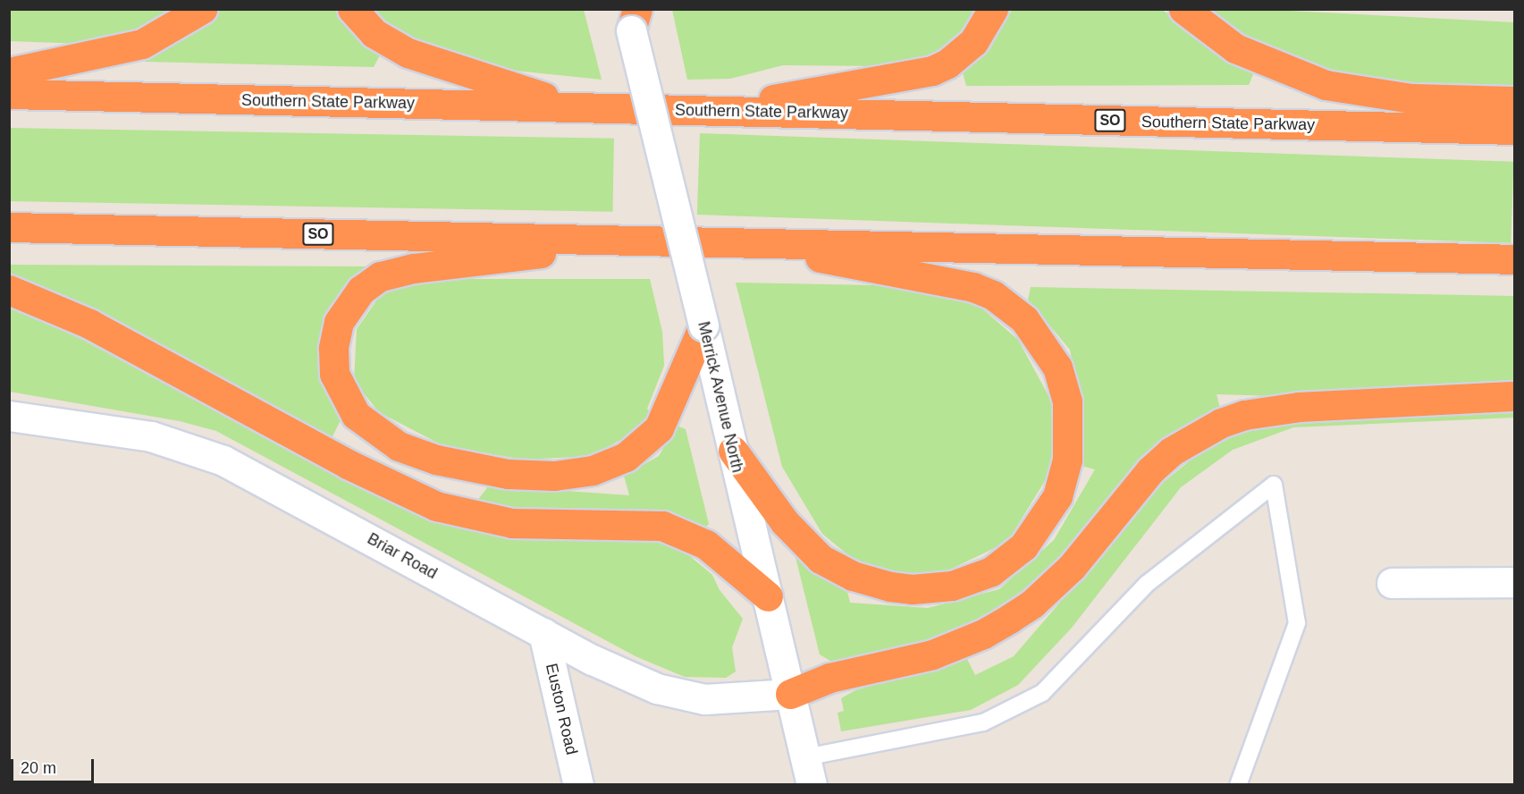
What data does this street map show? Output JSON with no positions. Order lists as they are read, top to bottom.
{
  "streets": {
    "highway": ["Southern State Parkway", "SO"],
    "street": ["Merrick Avenue North", "Briar Road", "Euston Road"]
  },
  "crossings": [
    ["Merrick Avenue North", "Briar Road"],
    ["Briar Road", "Euston Road"]
  ],
  "scale_bar": "20 m"
}
